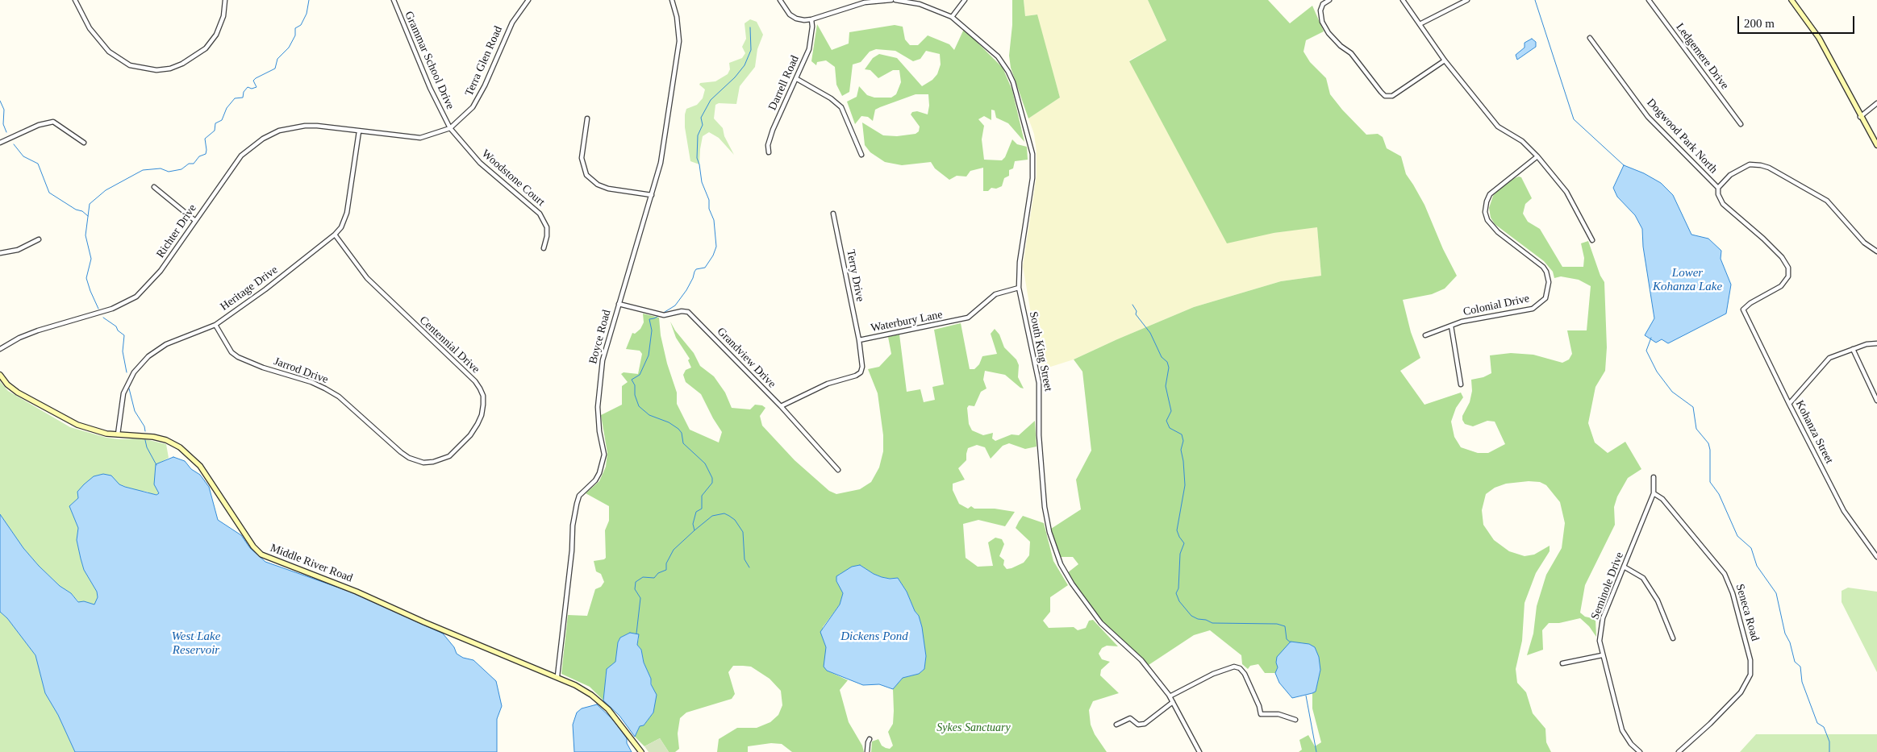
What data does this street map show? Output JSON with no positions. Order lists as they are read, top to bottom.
{
  "streets": {
    "main road": ["Middle River Road"],
    "street": [
      "Ledgemere Drive",
      "Grammar School Drive",
      "Terra Glen Road",
      "Darrell Road",
      "Dogwood Park North",
      "Woodstone Court",
      "Richter Drive",
      "Terry Drive",
      "Heritage Drive",
      "Colonial Drive",
      "Waterbury Lane",
      "Boyce Road",
      "Centennial Drive",
      "South King Street",
      "Grandview Drive",
      "Jarrod Drive",
      "Kohanza Street",
      "Seminole Drive",
      "Seneca Road"
    ]
  },
  "crossings": [
    ["Grammar School Drive", "Terra Glen Road"],
    ["Grammar School Drive", "Woodstone Court"],
    ["Terra Glen Road", "Woodstone Court"],
    ["Terra Glen Road", "Richter Drive"],
    ["Terra Glen Road", "Heritage Drive"],
    ["Dogwood Park North", "Kohanza Street"],
    ["Richter Drive", "Heritage Drive"],
    ["Terry Drive", "Waterbury Lane"],
    ["Heritage Drive", "Centennial Drive"],
    ["Heritage Drive", "Jarrod Drive"],
    ["Heritage Drive", "Middle River Road"],
    ["Waterbury Lane", "South King Street"],
    ["Waterbury Lane", "Grandview Drive"],
    ["Boyce Road", "Grandview Drive"],
    ["Boyce Road", "Middle River Road"],
    ["Centennial Drive", "Jarrod Drive"],
    ["Seminole Drive", "Seneca Road"]
  ],
  "water": ["Lower Kohanza Lake", "West Lake Reservoir", "Dickens Pond"],
  "parks": ["Sykes Sanctuary"],
  "scale_bar": "200 m"
}
